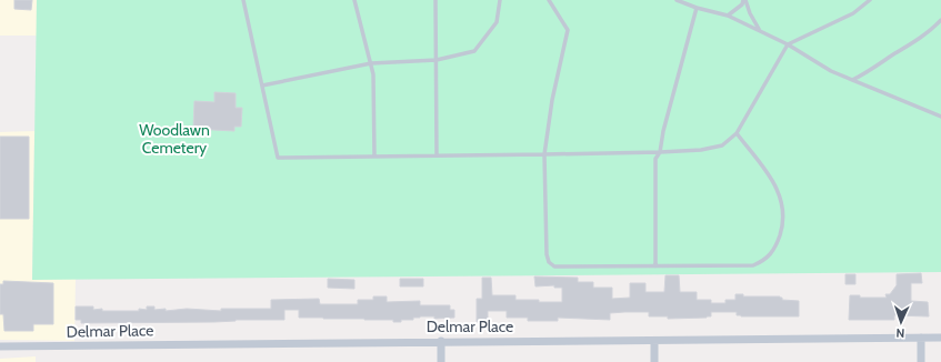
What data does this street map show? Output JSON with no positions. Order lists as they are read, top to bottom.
{
  "streets": {
    "street": ["Delmar Place"]
  },
  "parks": ["Woodlawn Cemetery"],
  "north": "bottom"
}
